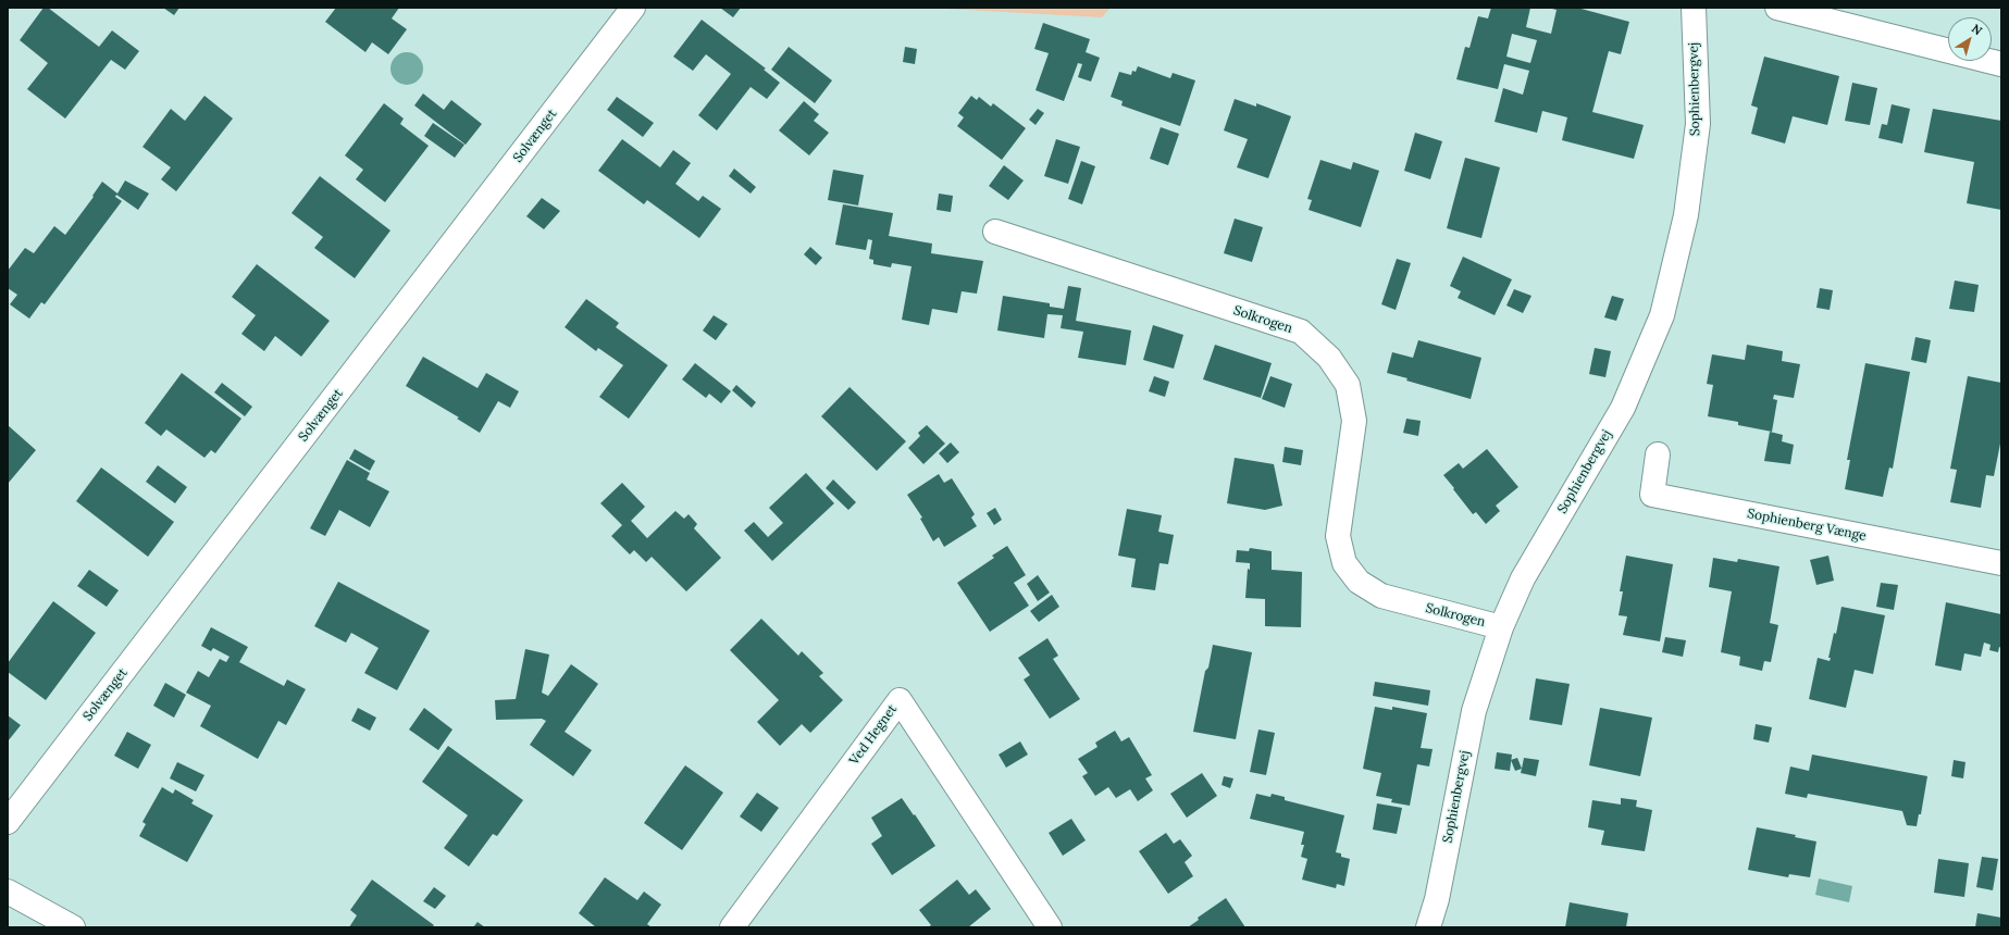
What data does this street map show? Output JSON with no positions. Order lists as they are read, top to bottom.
{
  "streets": {
    "street": [
      "Sophienbergvej",
      "Solvænget",
      "Solkrogen",
      "Sophienberg Vænge",
      "Ved Hegnet"
    ]
  },
  "crossings": [
    ["Sophienbergvej", "Solkrogen"]
  ],
  "north": "top right"
}
